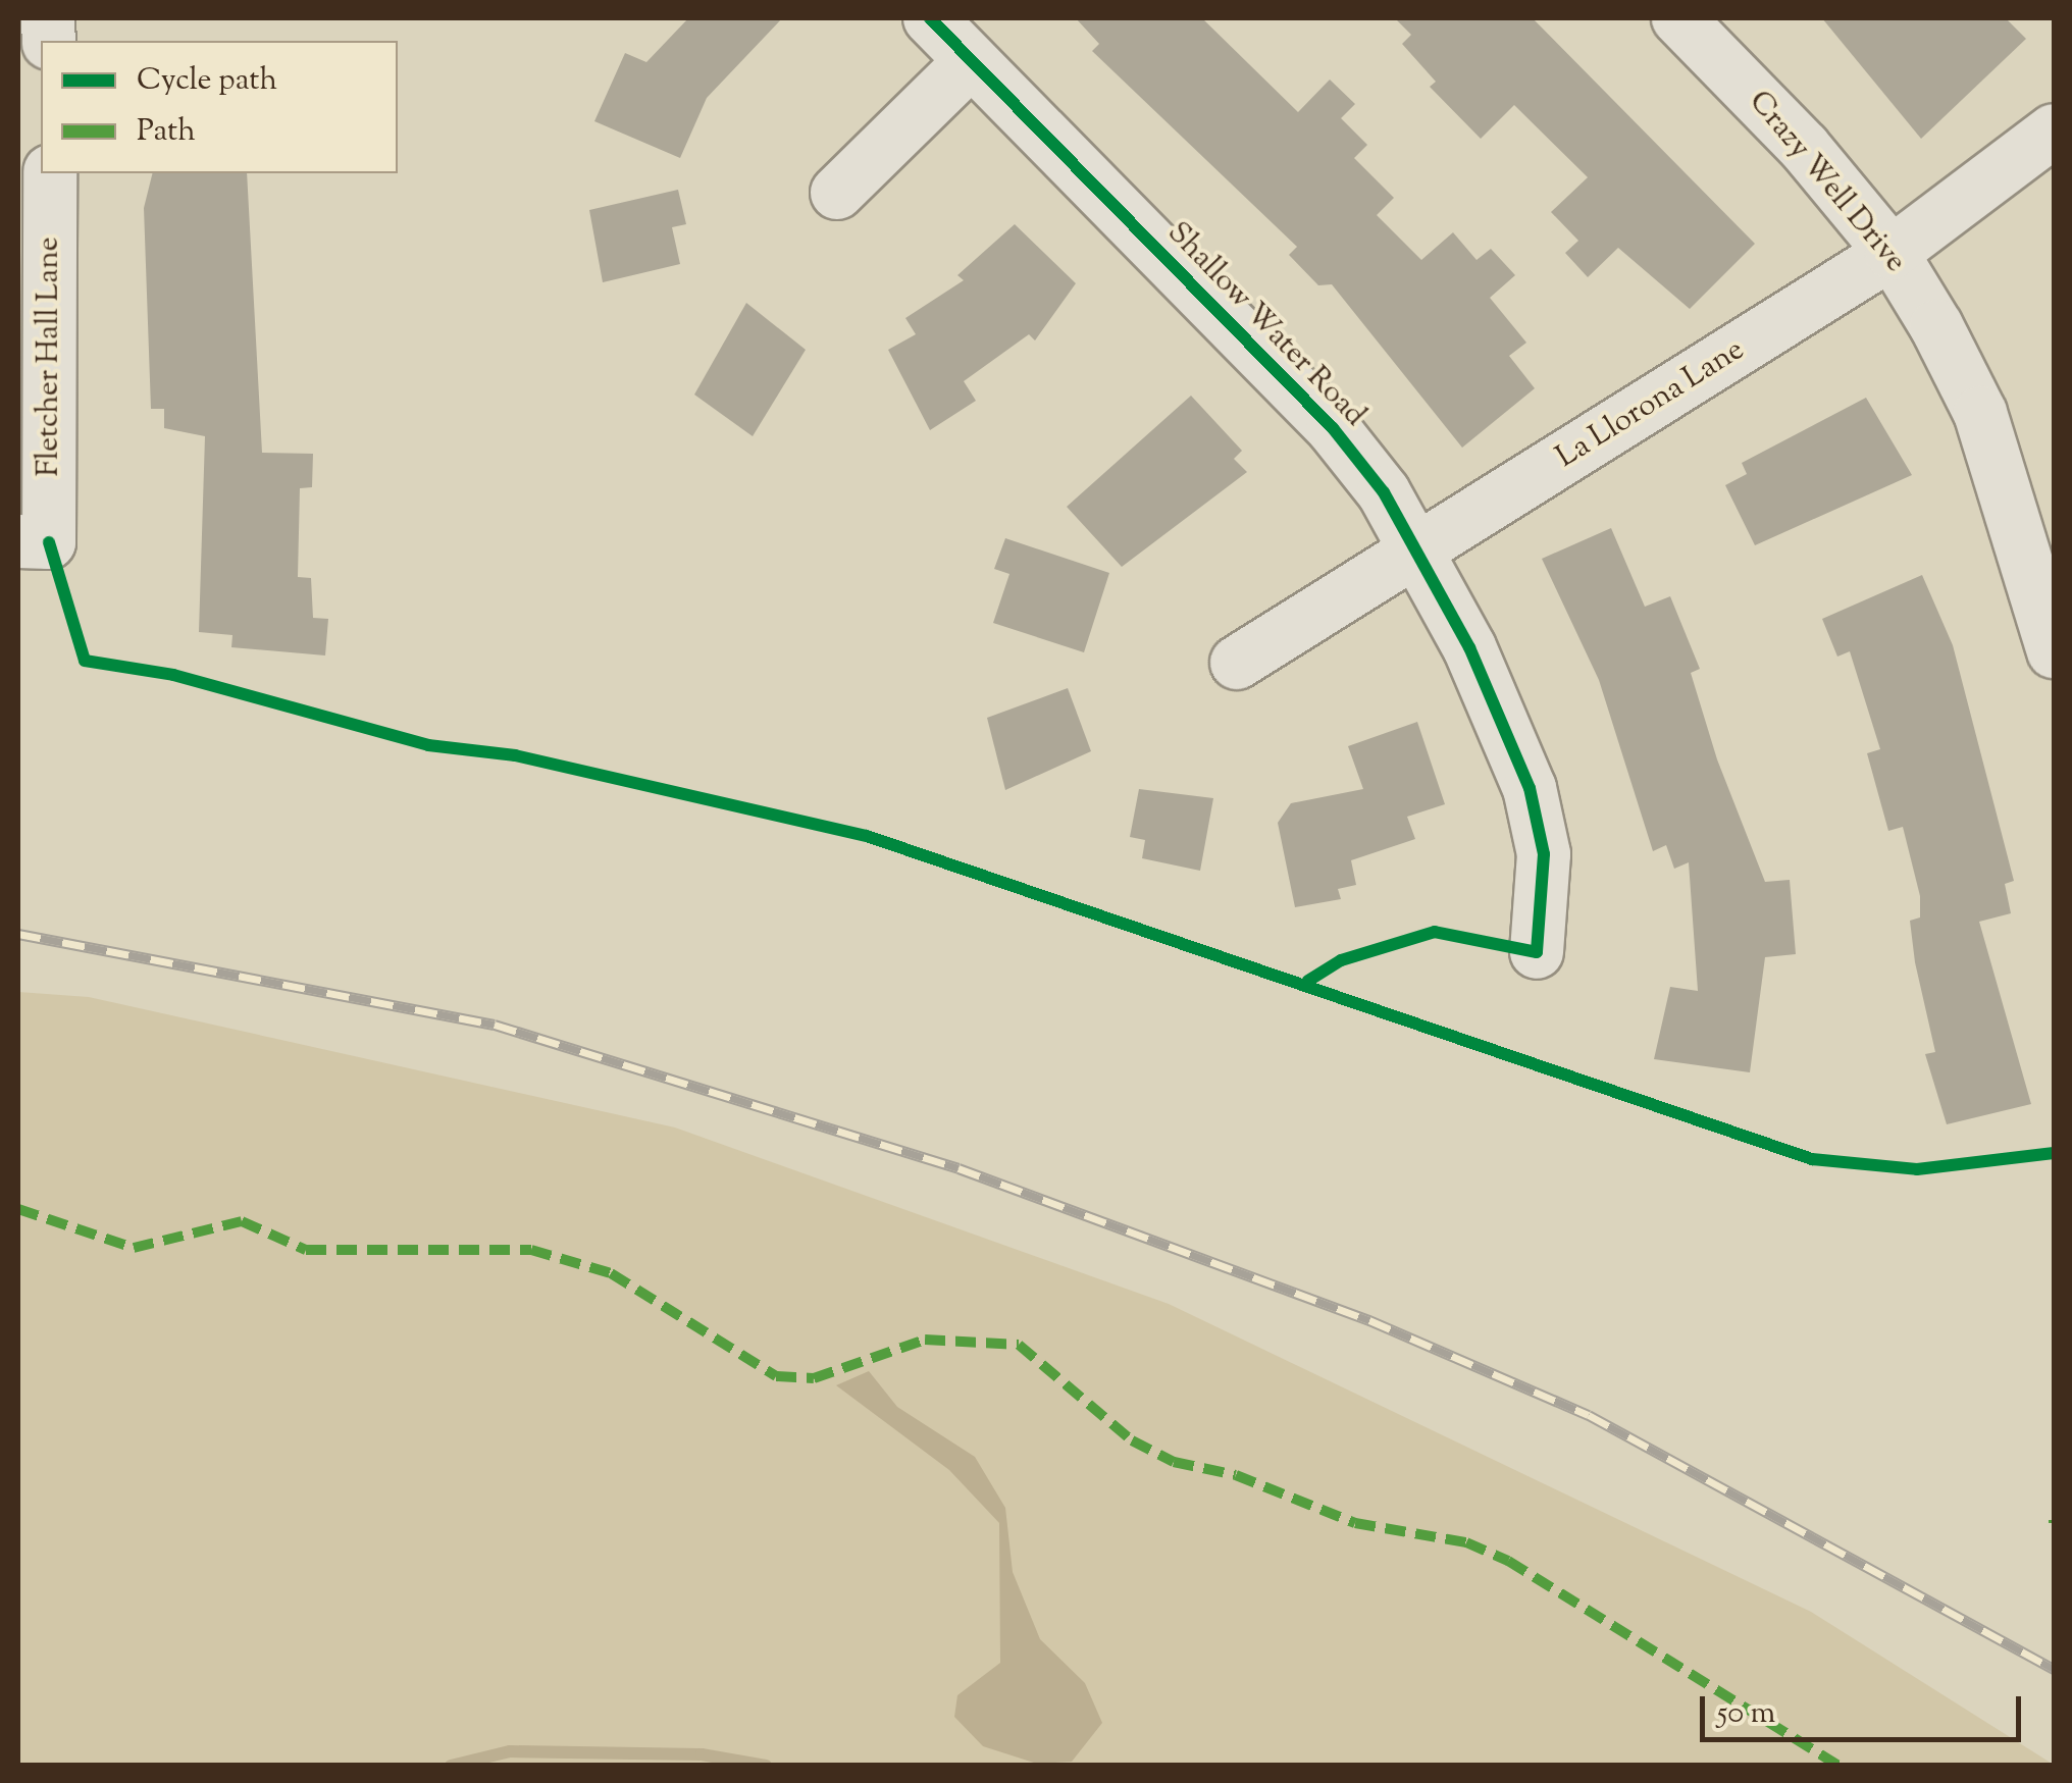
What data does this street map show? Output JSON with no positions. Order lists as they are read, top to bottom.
{
  "streets": {
    "street": [
      "Crazy Well Drive",
      "Shallow Water Road",
      "Fletcher Hall Lane",
      "La Llorona Lane"
    ]
  },
  "crossings": [
    ["Crazy Well Drive", "La Llorona Lane"],
    ["Shallow Water Road", "La Llorona Lane"]
  ],
  "legend": ["Cycle path", "Path"],
  "scale_bar": "50 m"
}
